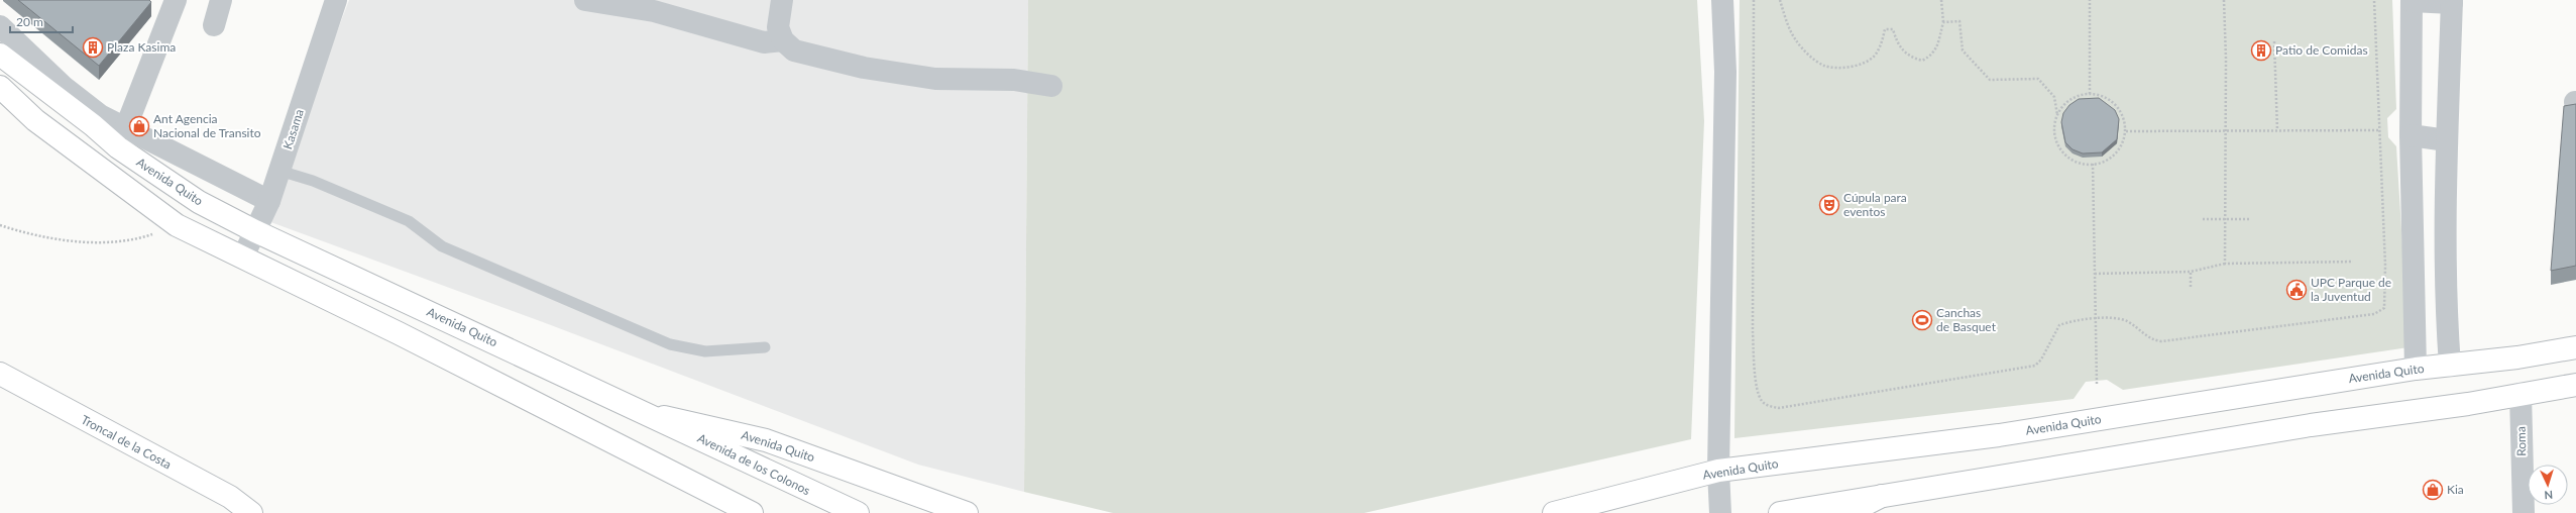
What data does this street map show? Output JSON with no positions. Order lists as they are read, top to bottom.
{
  "streets": {
    "main road": ["Avenida Quito", "Troncal de la Costa", "Avenida de los Colonos"],
    "street": ["Kasama", "Roma"]
  },
  "crossings": [
    ["Kasama", "Avenida Quito"],
    ["Avenida Quito", "Avenida de los Colonos"]
  ],
  "places": {
    "building": ["Plaza Kasima", "Patio de Comidas"],
    "shop": ["Ant Agencia Nacional de Transito", "Kia"],
    "theatre": ["Cúpula para eventos"],
    "public building": ["UPC Parque de la Juventud"],
    "sports": ["Canchas de Basquet"]
  },
  "scale_bar": "20 m",
  "north": "bottom"
}
